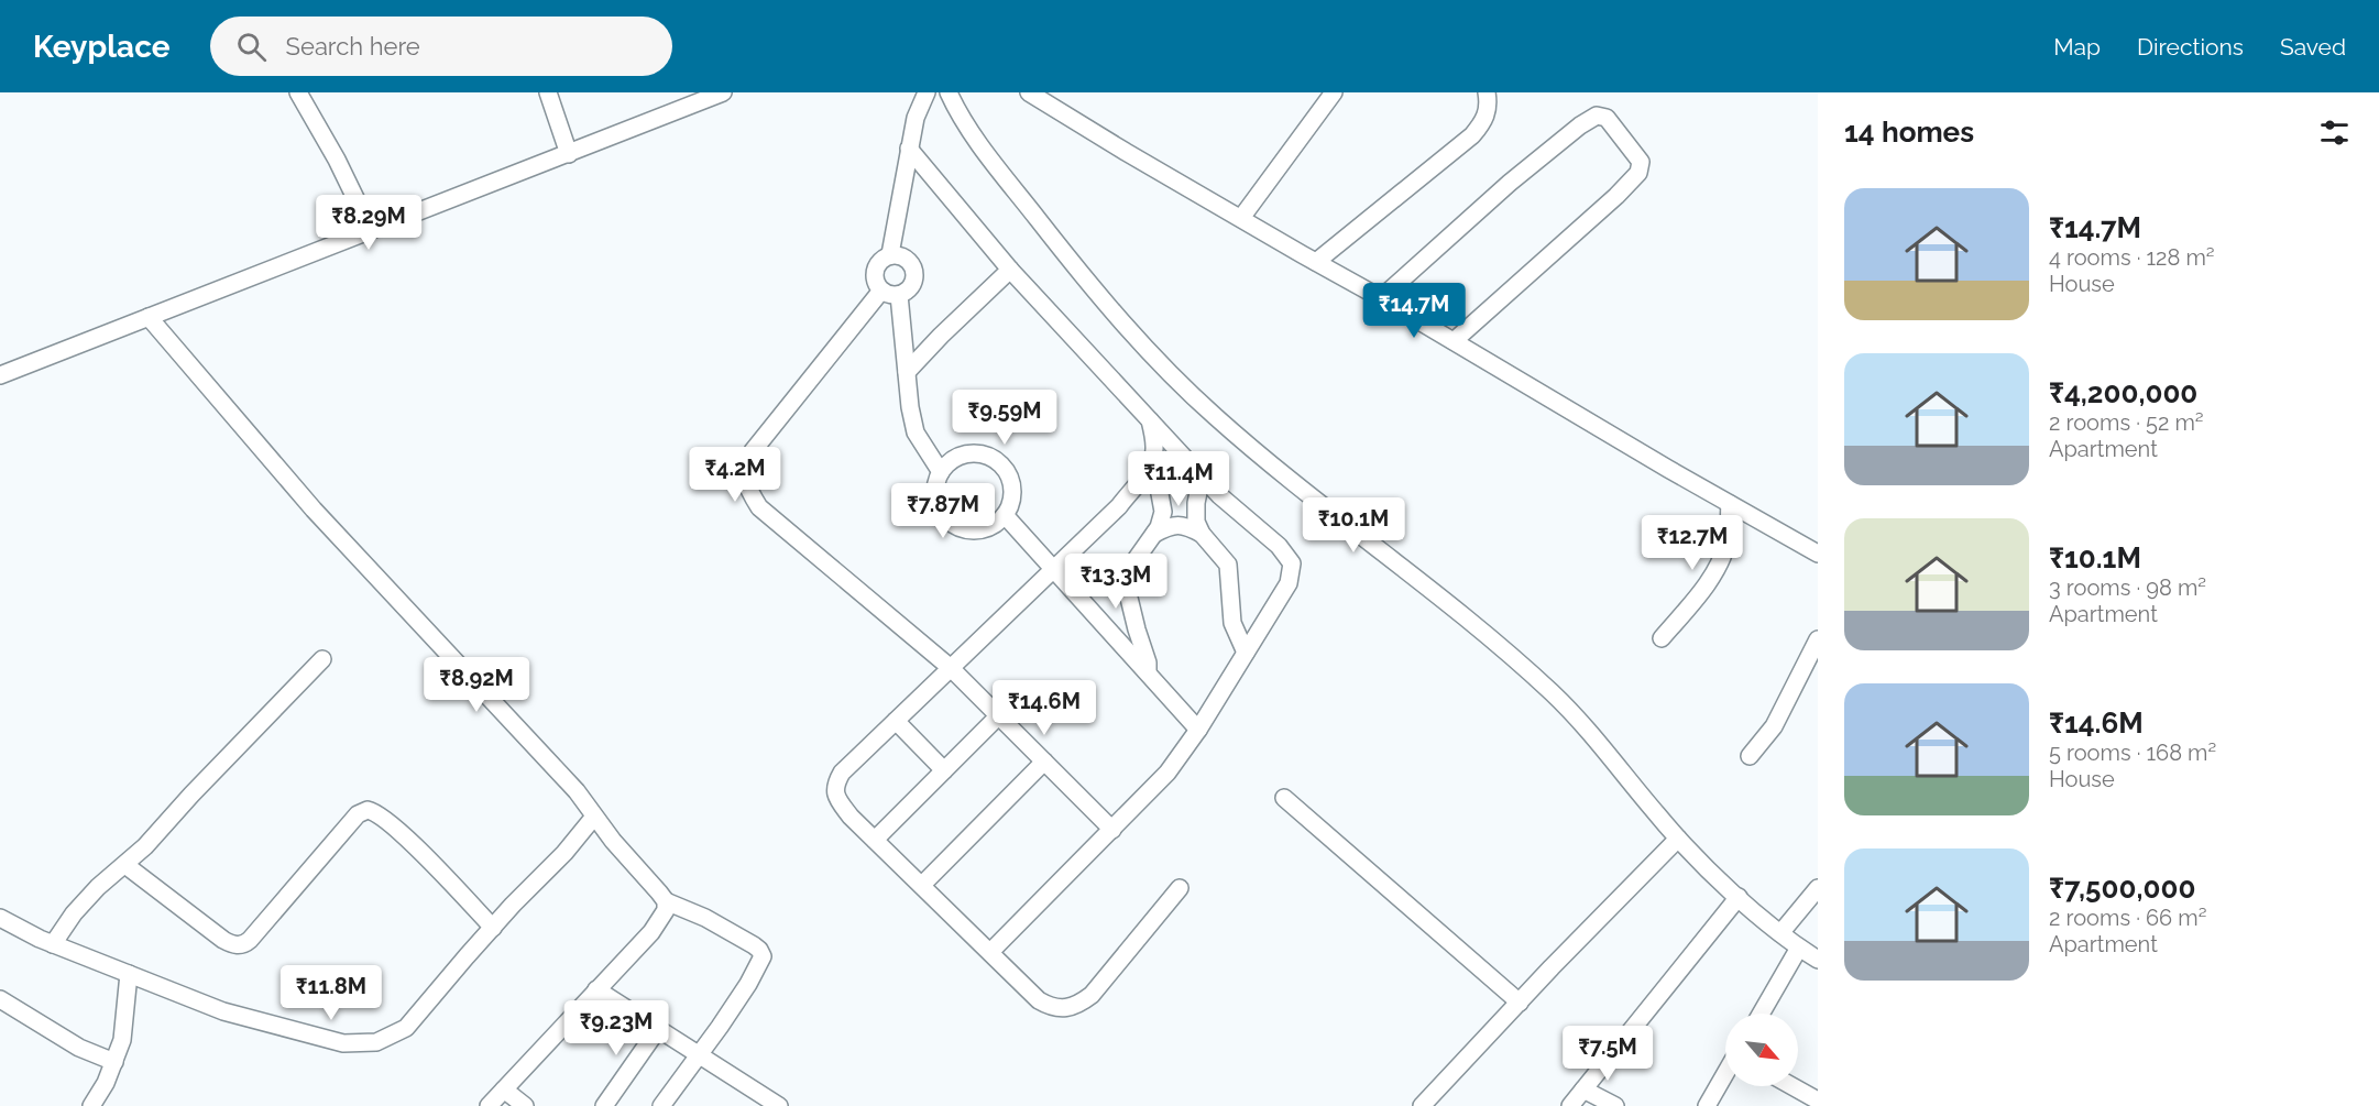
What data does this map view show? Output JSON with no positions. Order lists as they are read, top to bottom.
{
  "north": "bottom right",
  "page": {
    "header": "Keyplace",
    "search": "Search here",
    "nav": ["Map", "Directions", "Saved"],
    "heading": "14 homes",
    "list": [
      {
        "name": "₹14.7M",
        "note": "4 rooms · 128 m² · House"
      },
      {
        "name": "₹4,200,000",
        "note": "2 rooms · 52 m² · Apartment"
      },
      {
        "name": "₹10.1M",
        "note": "3 rooms · 98 m² · Apartment"
      },
      {
        "name": "₹14.6M",
        "note": "5 rooms · 168 m² · House"
      },
      {
        "name": "₹7,500,000",
        "note": "2 rooms · 66 m² · Apartment"
      }
    ],
    "price": [
      "₹8.29M",
      "₹14.7M",
      "₹9.59M",
      "₹4.2M",
      "₹11.4M",
      "₹7.87M",
      "₹10.1M",
      "₹12.7M",
      "₹13.3M",
      "₹8.92M",
      "₹14.6M",
      "₹11.8M",
      "₹9.23M",
      "₹7.5M"
    ]
  }
}
